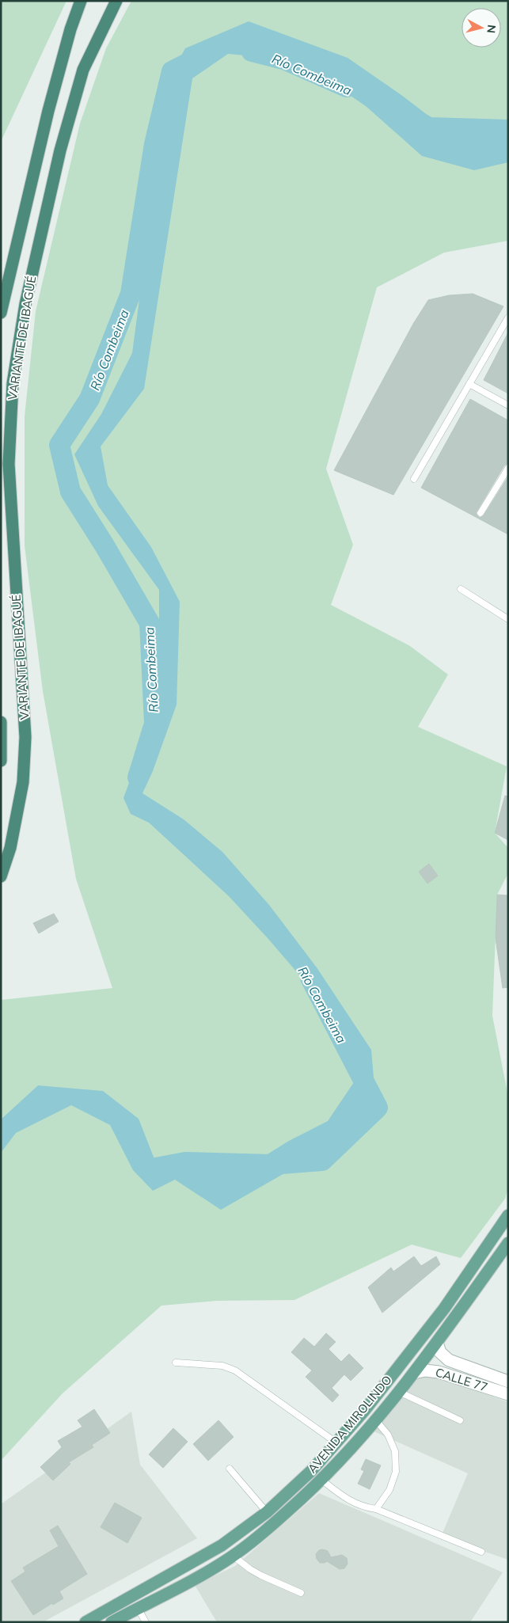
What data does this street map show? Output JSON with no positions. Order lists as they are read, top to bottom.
{
  "streets": {
    "highway": ["VARIANTE DE IBAGUÉ"],
    "main road": ["AVENIDA MIROLINDO"],
    "street": ["CALLE 77"]
  },
  "crossings": [
    ["CALLE 77", "AVENIDA MIROLINDO"]
  ],
  "water": ["Río Combeima"],
  "north": "right"
}
